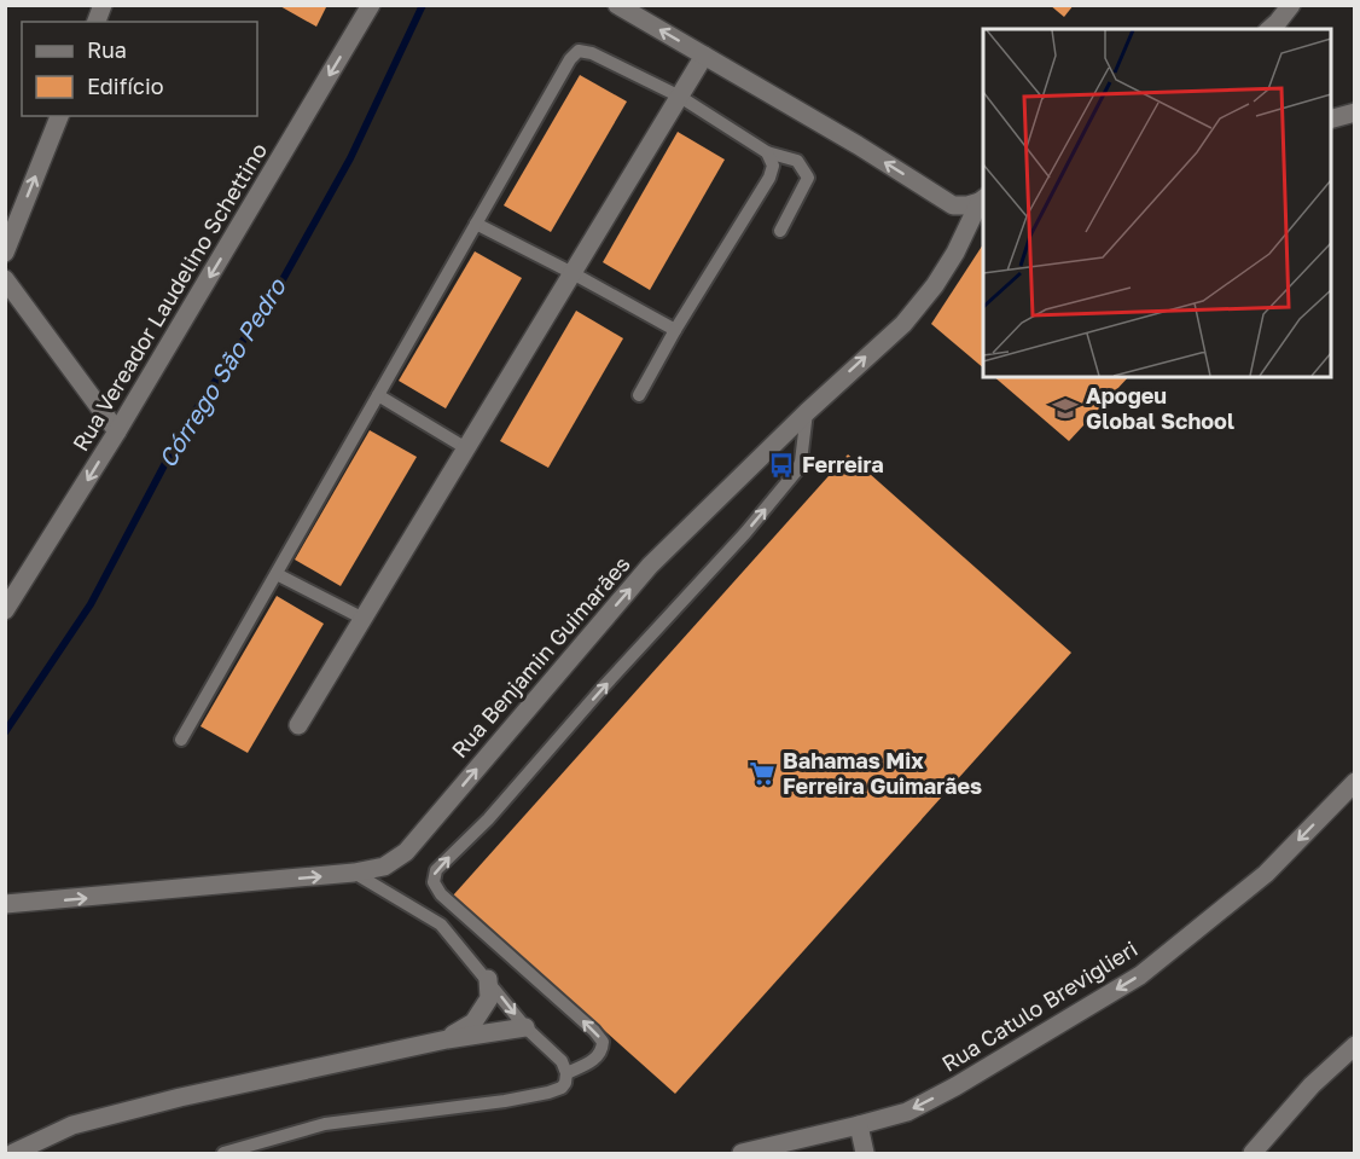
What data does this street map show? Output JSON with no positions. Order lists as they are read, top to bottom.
{
  "streets": {
    "street": ["Rua Vereador Laudelino Schettino", "Rua Benjamin Guimarães", "Rua Catulo Breviglieri"]
  },
  "one_way": ["Rua Vereador Laudelino Schettino", "Rua Benjamin Guimarães", "Rua Catulo Breviglieri"],
  "water": ["Córrego São Pedro"],
  "places": {
    "school or university": ["Apogeu Global School"],
    "bus stop": ["Ferreira"],
    "supermarket": ["Bahamas Mix Ferreira Guimarães"]
  },
  "legend": ["Rua", "Edifício"]
}
